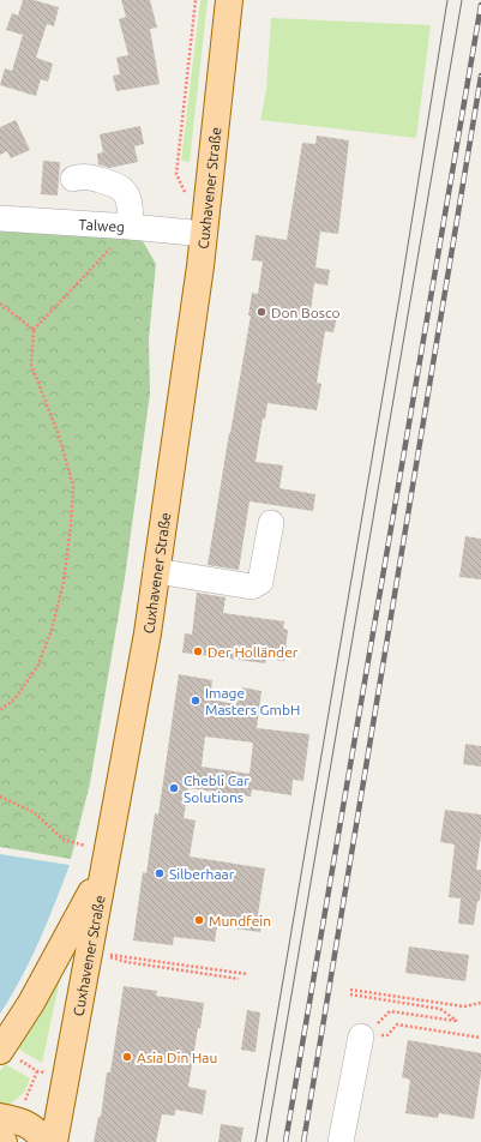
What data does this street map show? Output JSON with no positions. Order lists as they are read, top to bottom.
{
  "streets": {
    "main road": ["Cuxhavener Straße"],
    "street": ["Talweg"]
  },
  "crossings": [
    ["Cuxhavener Straße", "Talweg"]
  ],
  "places": [
    "Don Bosco",
    "Der Holländer",
    "Image Masters GmbH",
    "Chebli Car Solutions",
    "Silberhaar",
    "Mundfein",
    "Asia Din Hau"
  ]
}
